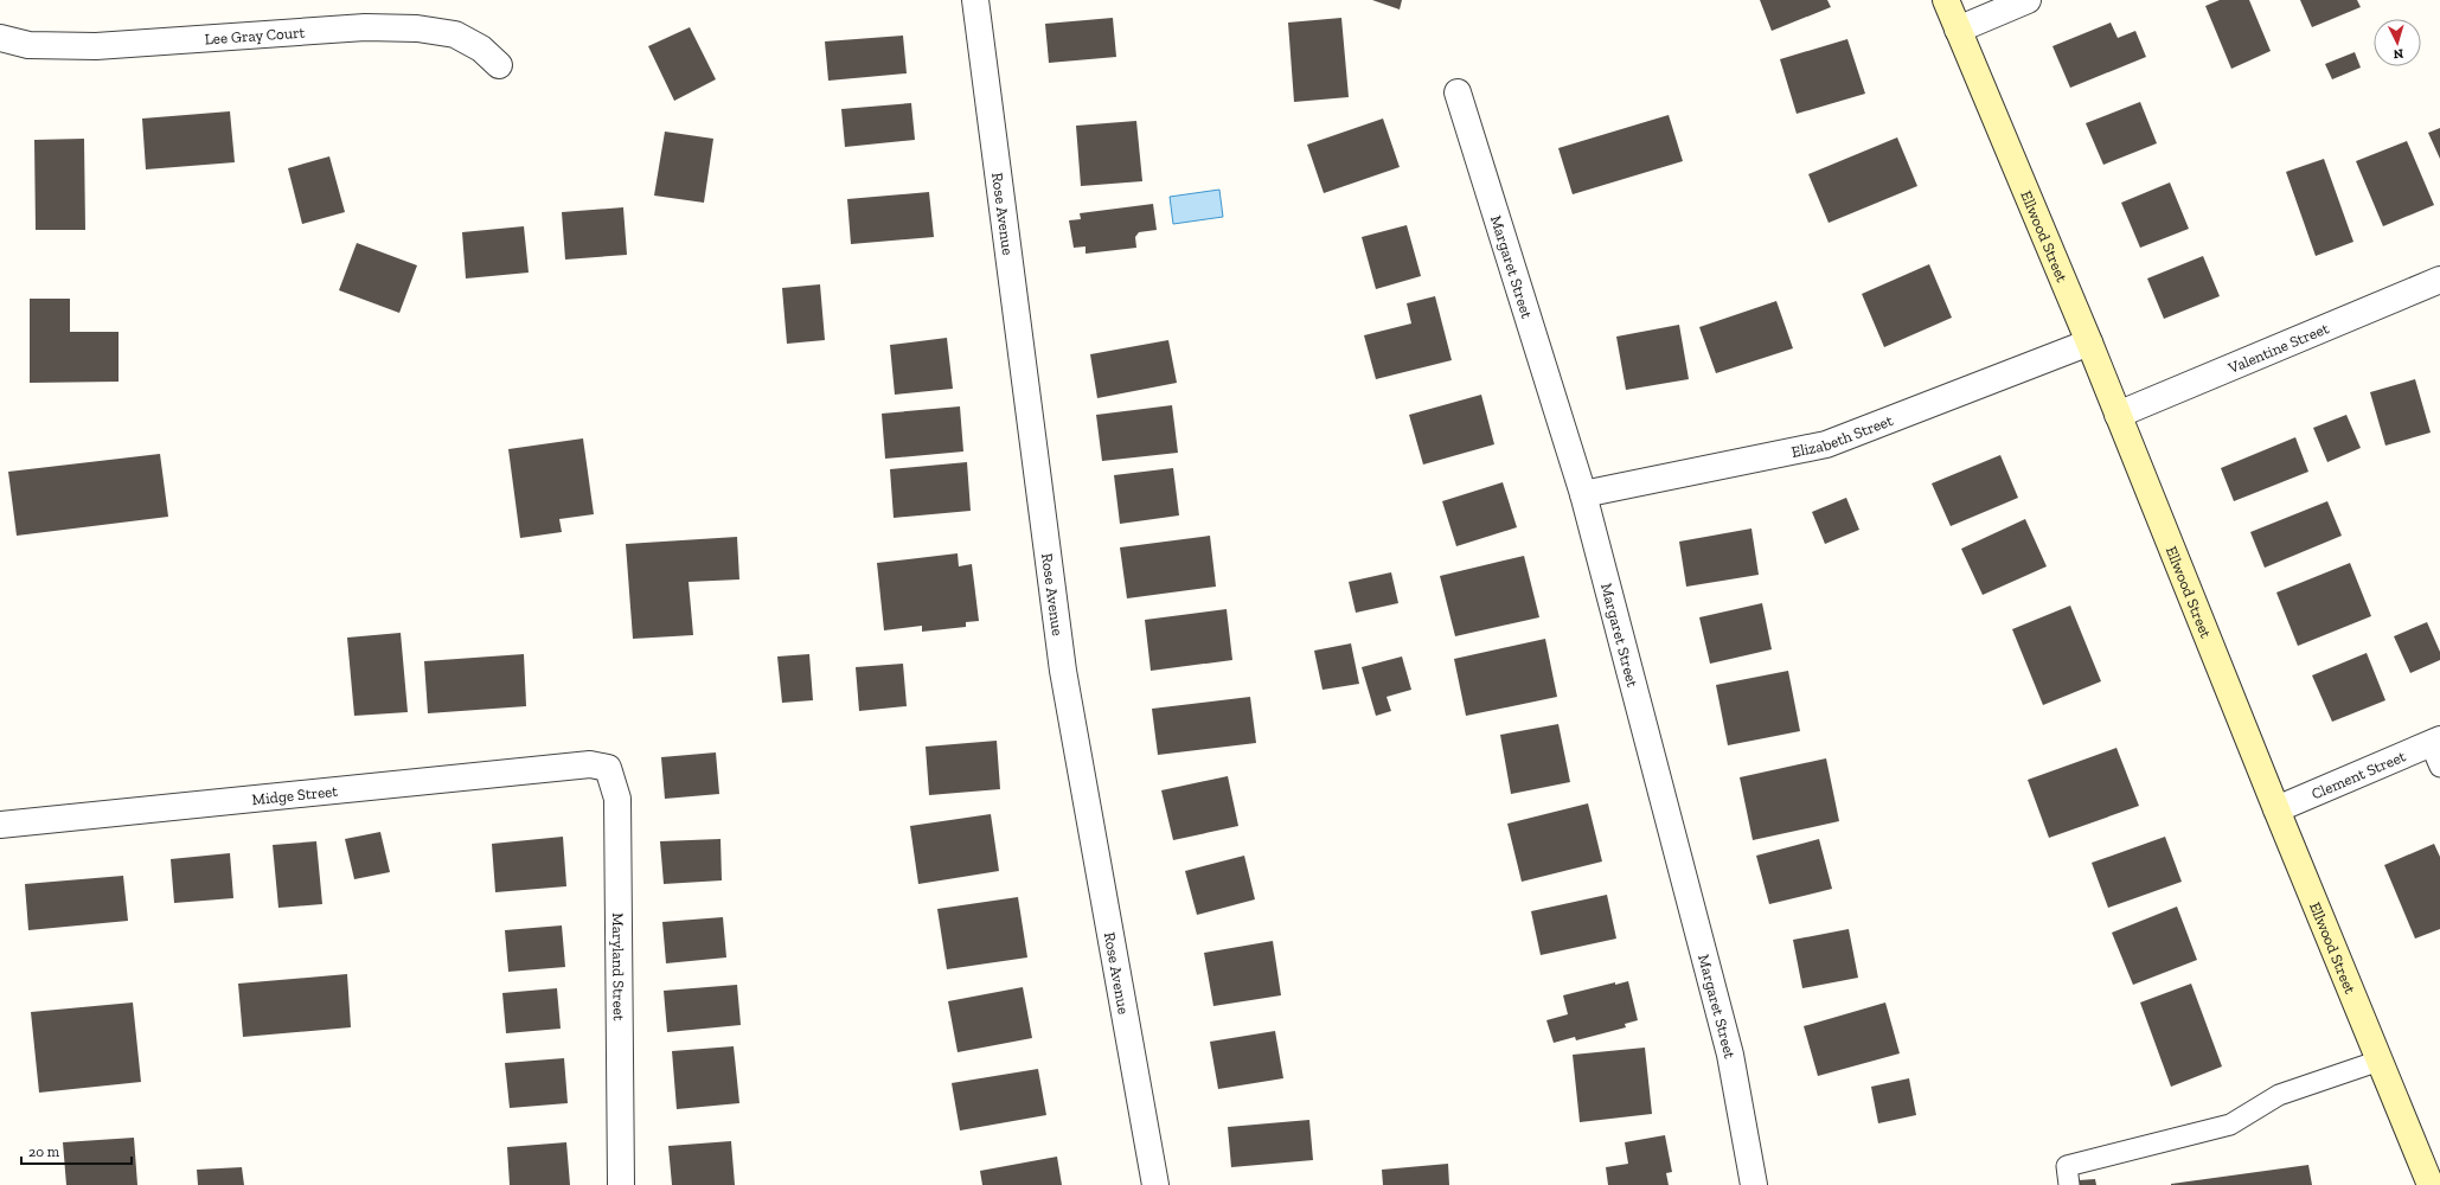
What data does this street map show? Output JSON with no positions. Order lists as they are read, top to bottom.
{
  "streets": {
    "street": [
      "Lee Gray Court",
      "Rose Avenue",
      "Ellwood Street",
      "Margaret Street",
      "Valentine Street",
      "Elizabeth Street",
      "Clement Street",
      "Midge Street",
      "Maryland Street"
    ]
  },
  "crossings": [
    ["Ellwood Street", "Valentine Street"],
    ["Ellwood Street", "Elizabeth Street"],
    ["Ellwood Street", "Clement Street"],
    ["Margaret Street", "Elizabeth Street"],
    ["Midge Street", "Maryland Street"]
  ],
  "scale_bar": "20 m",
  "north": "bottom"
}
